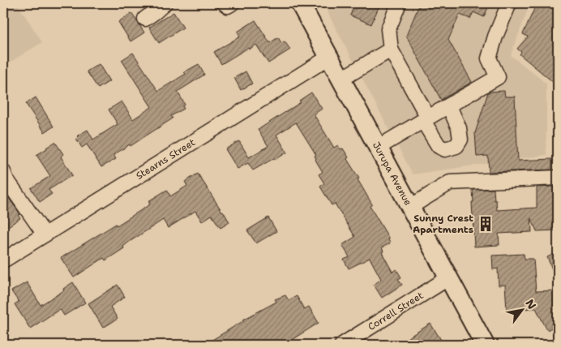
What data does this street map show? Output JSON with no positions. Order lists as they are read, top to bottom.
{
  "streets": {
    "main road": ["Jurupa Avenue"],
    "street": ["Stearns Street", "Correll Street"]
  },
  "crossings": [
    ["Stearns Street", "Jurupa Avenue"],
    ["Jurupa Avenue", "Correll Street"]
  ],
  "places": {
    "building": ["Sunny Crest Apartments"]
  },
  "north": "top right"
}
